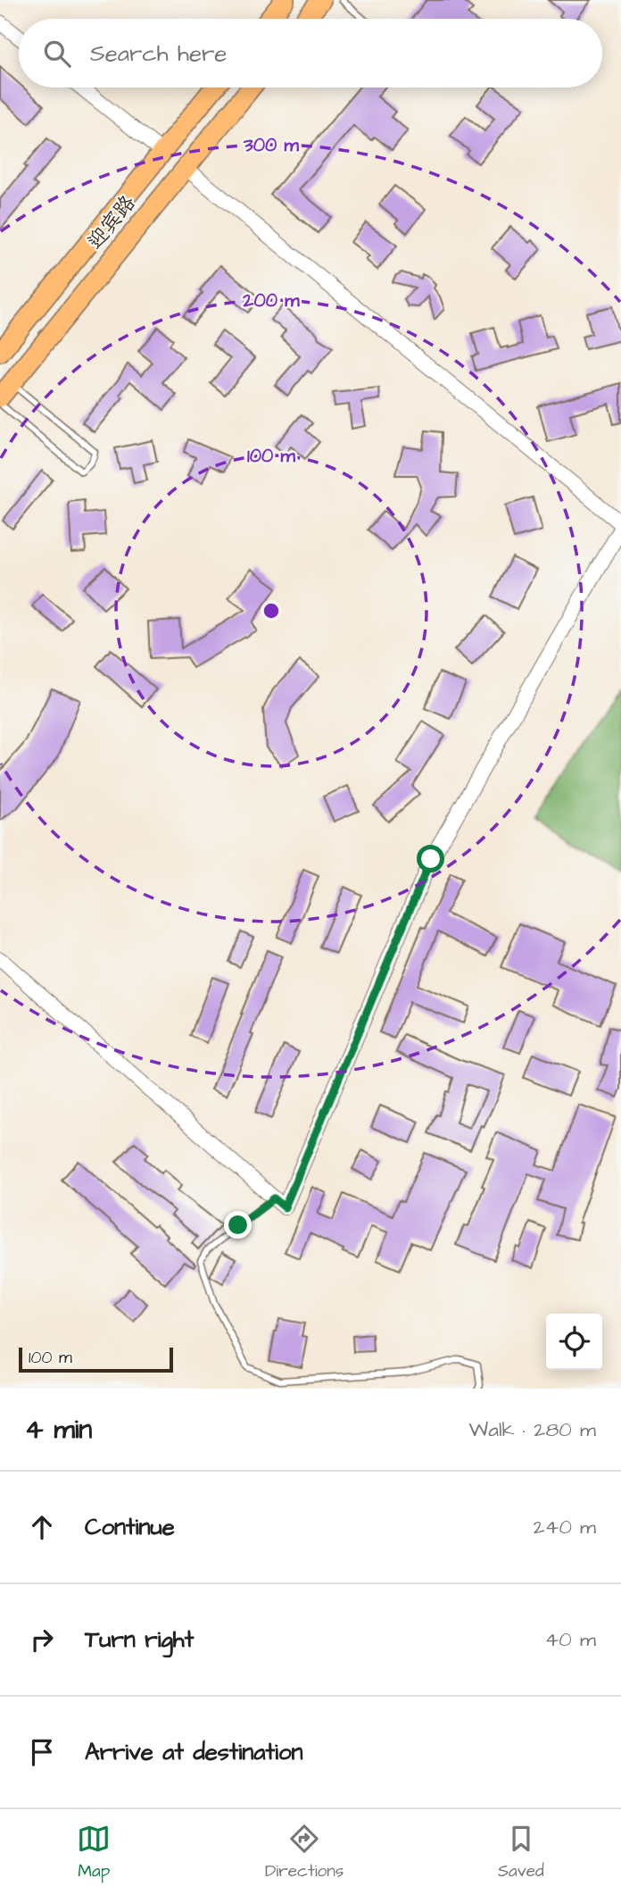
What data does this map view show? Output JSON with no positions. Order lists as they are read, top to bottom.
{
  "streets": {
    "highway": ["迎宾路"]
  },
  "scale_bar": "100 m",
  "page": {
    "search": "Search here",
    "scale": "100 m",
    "heading": ["4 min", "Walk · 280 m"],
    "list": [
      ["Continue", "240 m"],
      ["Turn right", "40 m"],
      "Arrive at destination"
    ],
    "nav": ["Map", "Directions", "Saved"]
  },
  "rings": ["300 m", "200 m", "100 m"]
}
